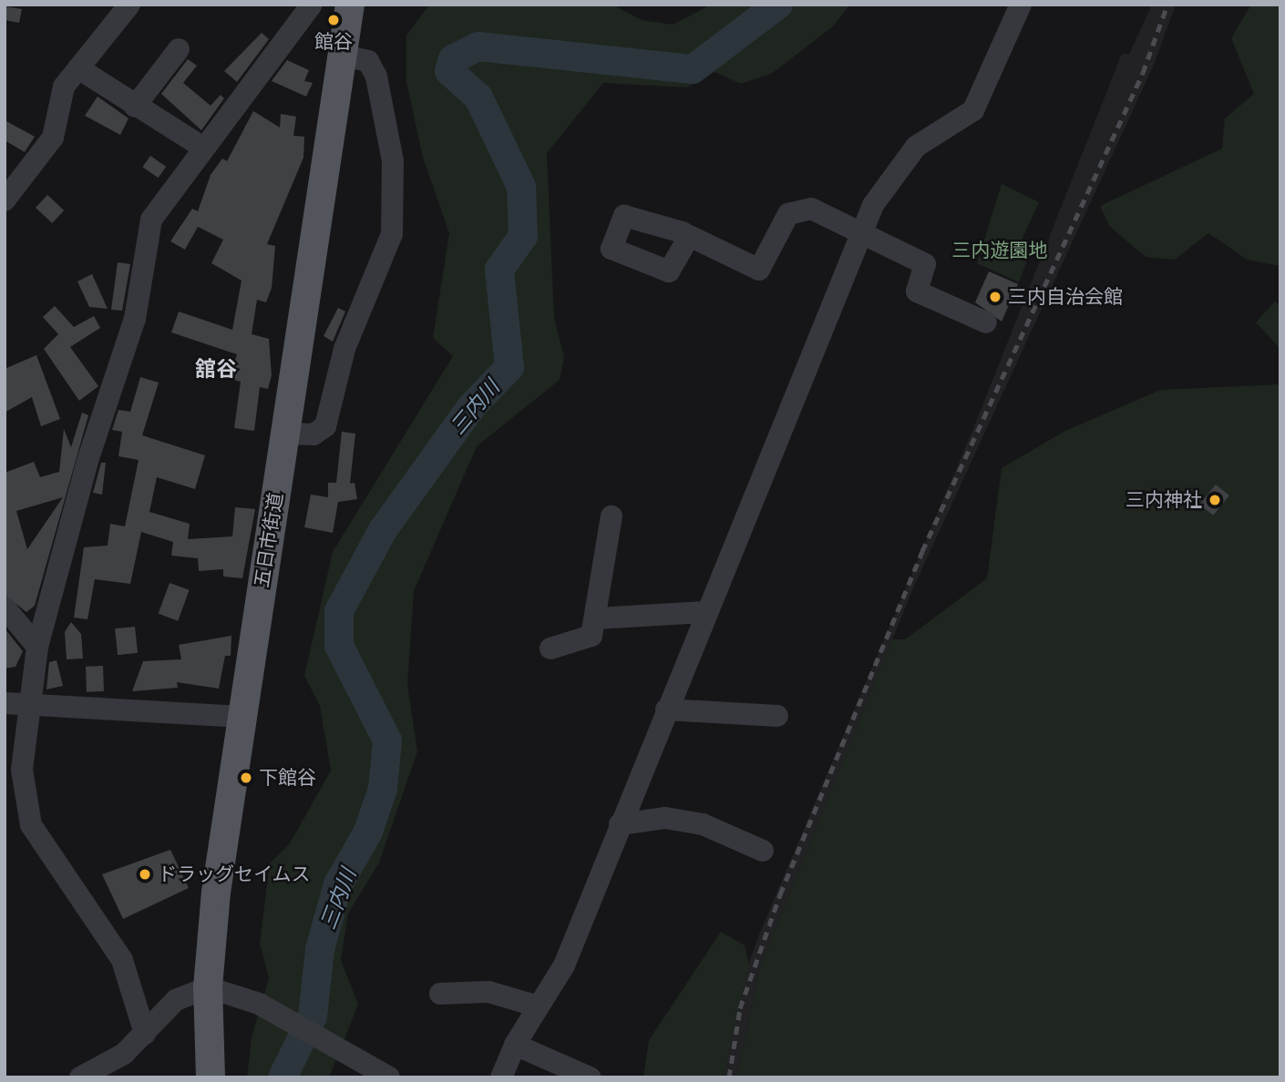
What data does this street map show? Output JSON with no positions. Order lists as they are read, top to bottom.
{
  "streets": {
    "main road": ["五日市街道"]
  },
  "districts": ["舘谷"],
  "water": ["三内川"],
  "parks": ["三内遊園地"],
  "places": [
    "館谷",
    "三内自治会館",
    "三内神社",
    "下館谷",
    "ドラッグセイムス"
  ]
}
